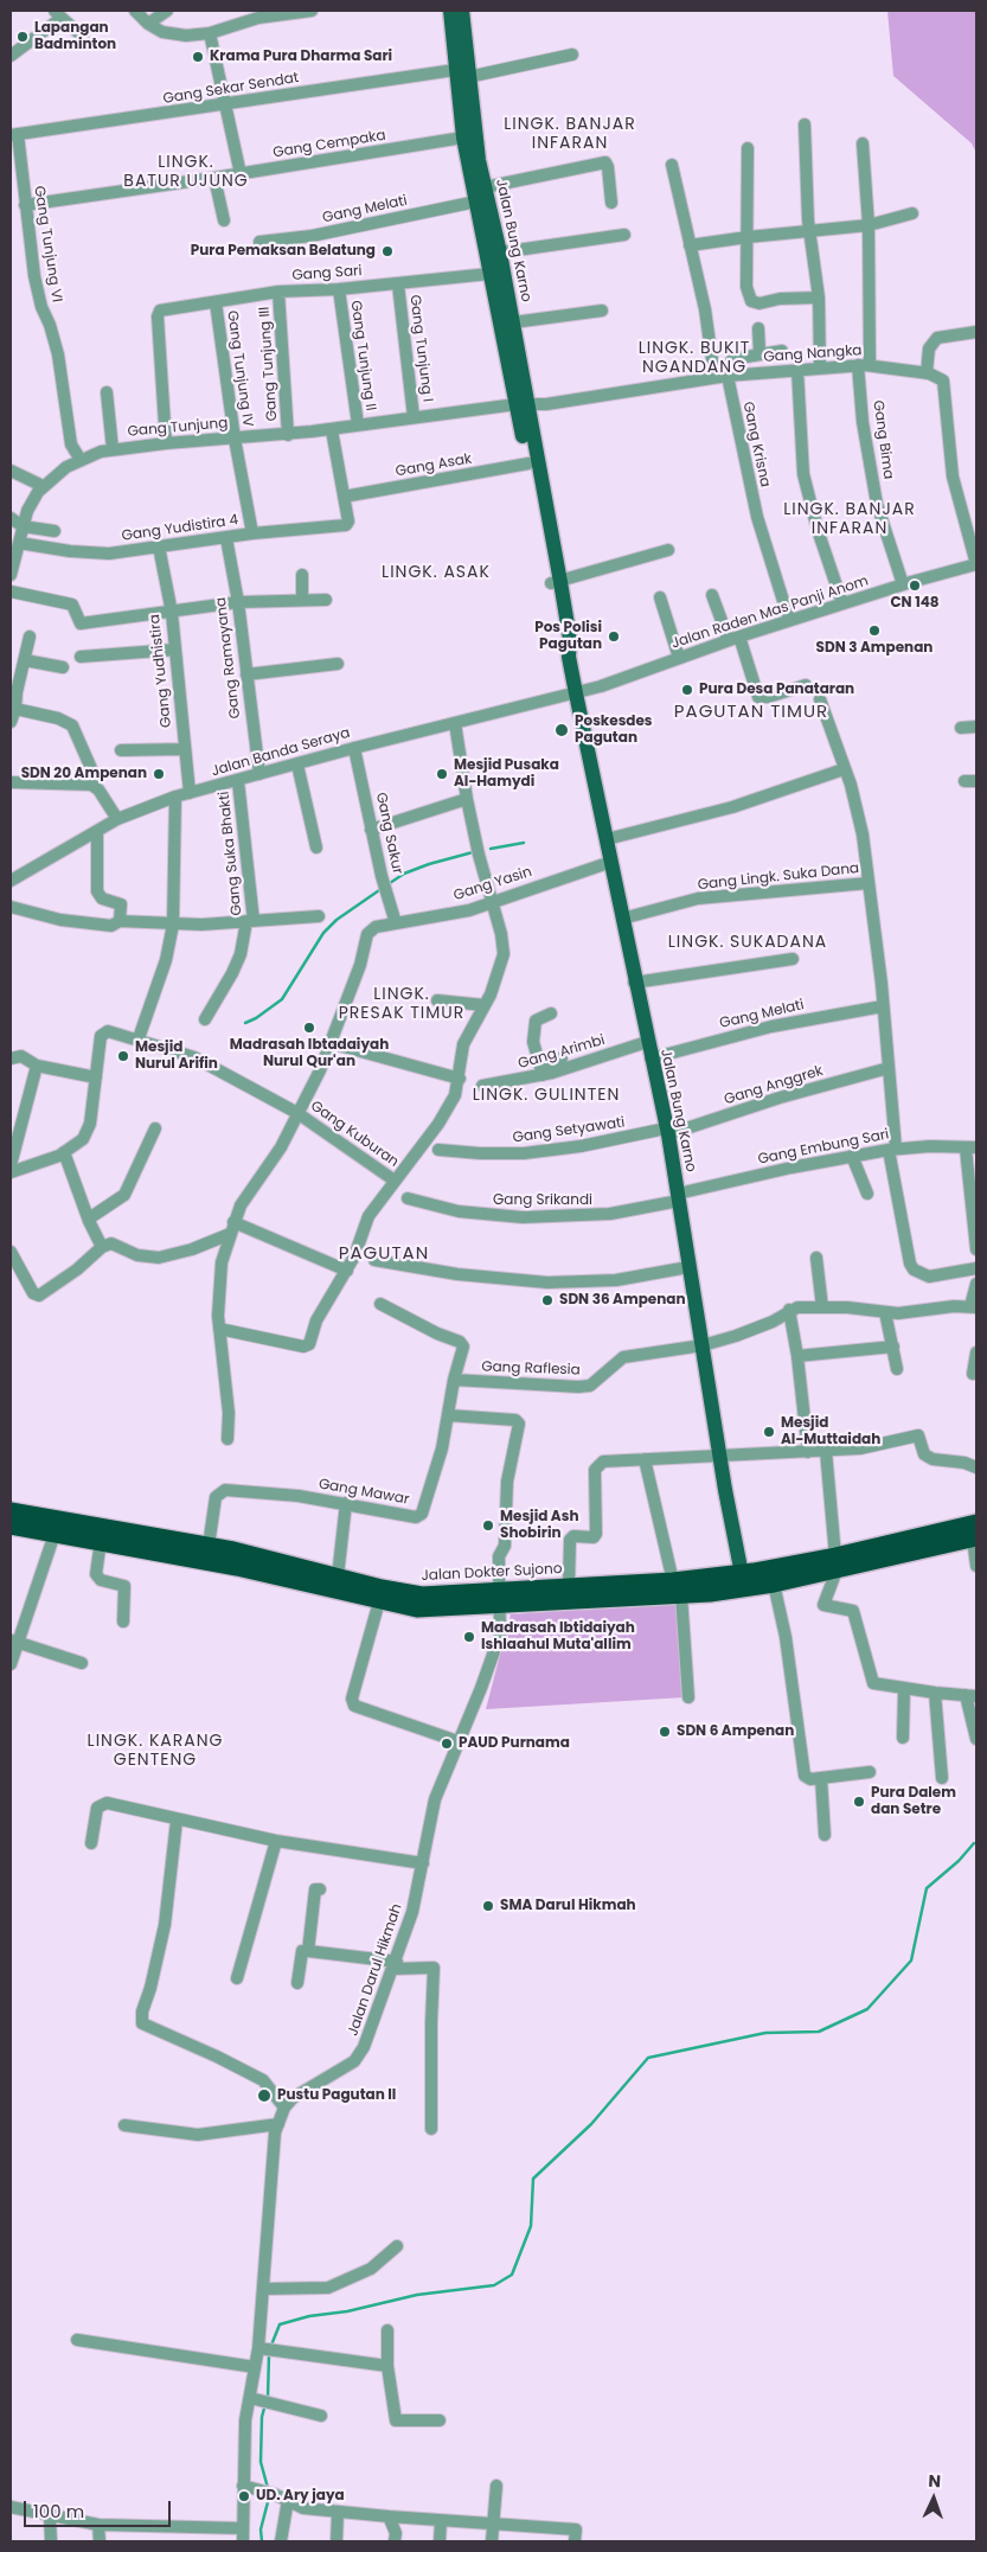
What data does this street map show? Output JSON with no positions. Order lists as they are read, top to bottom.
{
  "streets": {
    "highway": ["Jalan Dokter Sujono"],
    "main road": ["Jalan Bung Karno"],
    "street": [
      "Gang Sekar Sendat",
      "Gang Cempaka",
      "Gang Melati",
      "Gang Tunjung VI",
      "Gang Sari",
      "Gang Tunjung I",
      "Gang Nangka",
      "Gang Tunjung II",
      "Gang Tunjung III",
      "Gang Tunjung IV",
      "Gang Tunjung",
      "Gang Bima",
      "Gang Krisna",
      "Gang Asak",
      "Gang Yudistira 4",
      "Jalan Raden Mas Panji Anom",
      "Gang Ramayana",
      "Gang Yudhistira",
      "Jalan Banda Seraya",
      "Gang Sakur",
      "Gang Suka Bhakti",
      "Gang Lingk. Suka Dana",
      "Gang Yasin",
      "Gang Arimbi",
      "Gang Anggrek",
      "Gang Setyawati",
      "Gang Kuburan",
      "Gang Embung Sari",
      "Gang Srikandi",
      "Gang Raflesia",
      "Gang Mawar",
      "Jalan Darul Hikmah"
    ]
  },
  "crossings": [
    ["Gang Sekar Sendat", "Jalan Bung Karno"],
    ["Gang Sekar Sendat", "Gang Tunjung VI"],
    ["Gang Cempaka", "Gang Tunjung VI"],
    ["Gang Melati", "Jalan Bung Karno"],
    ["Jalan Bung Karno", "Gang Nangka"],
    ["Jalan Bung Karno", "Gang Asak"],
    ["Jalan Bung Karno", "Jalan Raden Mas Panji Anom"],
    ["Jalan Bung Karno", "Jalan Banda Seraya"],
    ["Jalan Bung Karno", "Gang Lingk. Suka Dana"],
    ["Jalan Bung Karno", "Gang Yasin"],
    ["Jalan Bung Karno", "Gang Arimbi"],
    ["Jalan Bung Karno", "Gang Anggrek"],
    ["Jalan Bung Karno", "Gang Setyawati"],
    ["Jalan Bung Karno", "Gang Embung Sari"],
    ["Jalan Bung Karno", "Gang Srikandi"],
    ["Jalan Bung Karno", "Gang Raflesia"],
    ["Jalan Bung Karno", "Jalan Dokter Sujono"],
    ["Gang Tunjung VI", "Gang Tunjung"],
    ["Gang Sari", "Gang Tunjung I"],
    ["Gang Sari", "Gang Tunjung II"],
    ["Gang Sari", "Gang Tunjung III"],
    ["Gang Sari", "Gang Tunjung IV"],
    ["Gang Sari", "Gang Tunjung"],
    ["Gang Tunjung I", "Gang Nangka"],
    ["Gang Tunjung I", "Gang Tunjung"],
    ["Gang Nangka", "Gang Tunjung"],
    ["Gang Nangka", "Gang Bima"],
    ["Gang Nangka", "Gang Krisna"],
    ["Gang Tunjung II", "Gang Tunjung"],
    ["Gang Tunjung III", "Gang Tunjung"],
    ["Gang Tunjung IV", "Gang Tunjung"],
    ["Gang Tunjung IV", "Gang Yudistira 4"],
    ["Gang Tunjung", "Gang Yudistira 4"],
    ["Gang Bima", "Jalan Raden Mas Panji Anom"],
    ["Gang Krisna", "Jalan Raden Mas Panji Anom"],
    ["Gang Asak", "Gang Yudistira 4"],
    ["Gang Yudistira 4", "Gang Ramayana"],
    ["Gang Yudistira 4", "Gang Yudhistira"],
    ["Jalan Raden Mas Panji Anom", "Jalan Banda Seraya"],
    ["Gang Ramayana", "Jalan Banda Seraya"],
    ["Gang Yudhistira", "Jalan Banda Seraya"],
    ["Jalan Banda Seraya", "Gang Sakur"],
    ["Jalan Banda Seraya", "Gang Suka Bhakti"],
    ["Gang Sakur", "Gang Yasin"],
    ["Gang Anggrek", "Gang Setyawati"],
    ["Gang Embung Sari", "Gang Srikandi"],
    ["Gang Raflesia", "Gang Mawar"],
    ["Gang Mawar", "Jalan Dokter Sujono"],
    ["Gang Mawar", "Jalan Darul Hikmah"],
    ["Jalan Dokter Sujono", "Jalan Darul Hikmah"]
  ],
  "districts": [
    "LINGK. BANJAR INFARAN",
    "LINGK. BATUR UJUNG",
    "LINGK. BUKIT NGANDANG",
    "LINGK. BANJAR INFARAN",
    "LINGK. ASAK",
    "PAGUTAN TIMUR",
    "LINGK. SUKADANA",
    "LINGK. PRESAK TIMUR",
    "LINGK. GULINTEN",
    "PAGUTAN",
    "LINGK. KARANG GENTENG"
  ],
  "places": [
    "Lapangan Badminton",
    "Krama Pura Dharma Sari",
    "Pura Pemaksan Belatung",
    "CN 148",
    "SDN 3 Ampenan",
    "Pos Polisi Pagutan",
    "Pura Desa Panataran",
    "Poskesdes Pagutan",
    "SDN 20 Ampenan",
    "Mesjid Pusaka Al-Hamydi",
    "Madrasah Ibtadaiyah Nurul Qur'an",
    "Mesjid Nurul Arifin",
    "SDN 36 Ampenan",
    "Mesjid Al-Muttaidah",
    "Mesjid Ash Shobirin",
    "Madrasah Ibtidaiyah Ishlaahul Muta'allim",
    "SDN 6 Ampenan",
    "PAUD Purnama",
    "Pura Dalem dan Setre",
    "SMA Darul Hikmah",
    "Pustu Pagutan II",
    "UD. Ary jaya"
  ],
  "scale_bar": "100 m",
  "north": "top"
}
